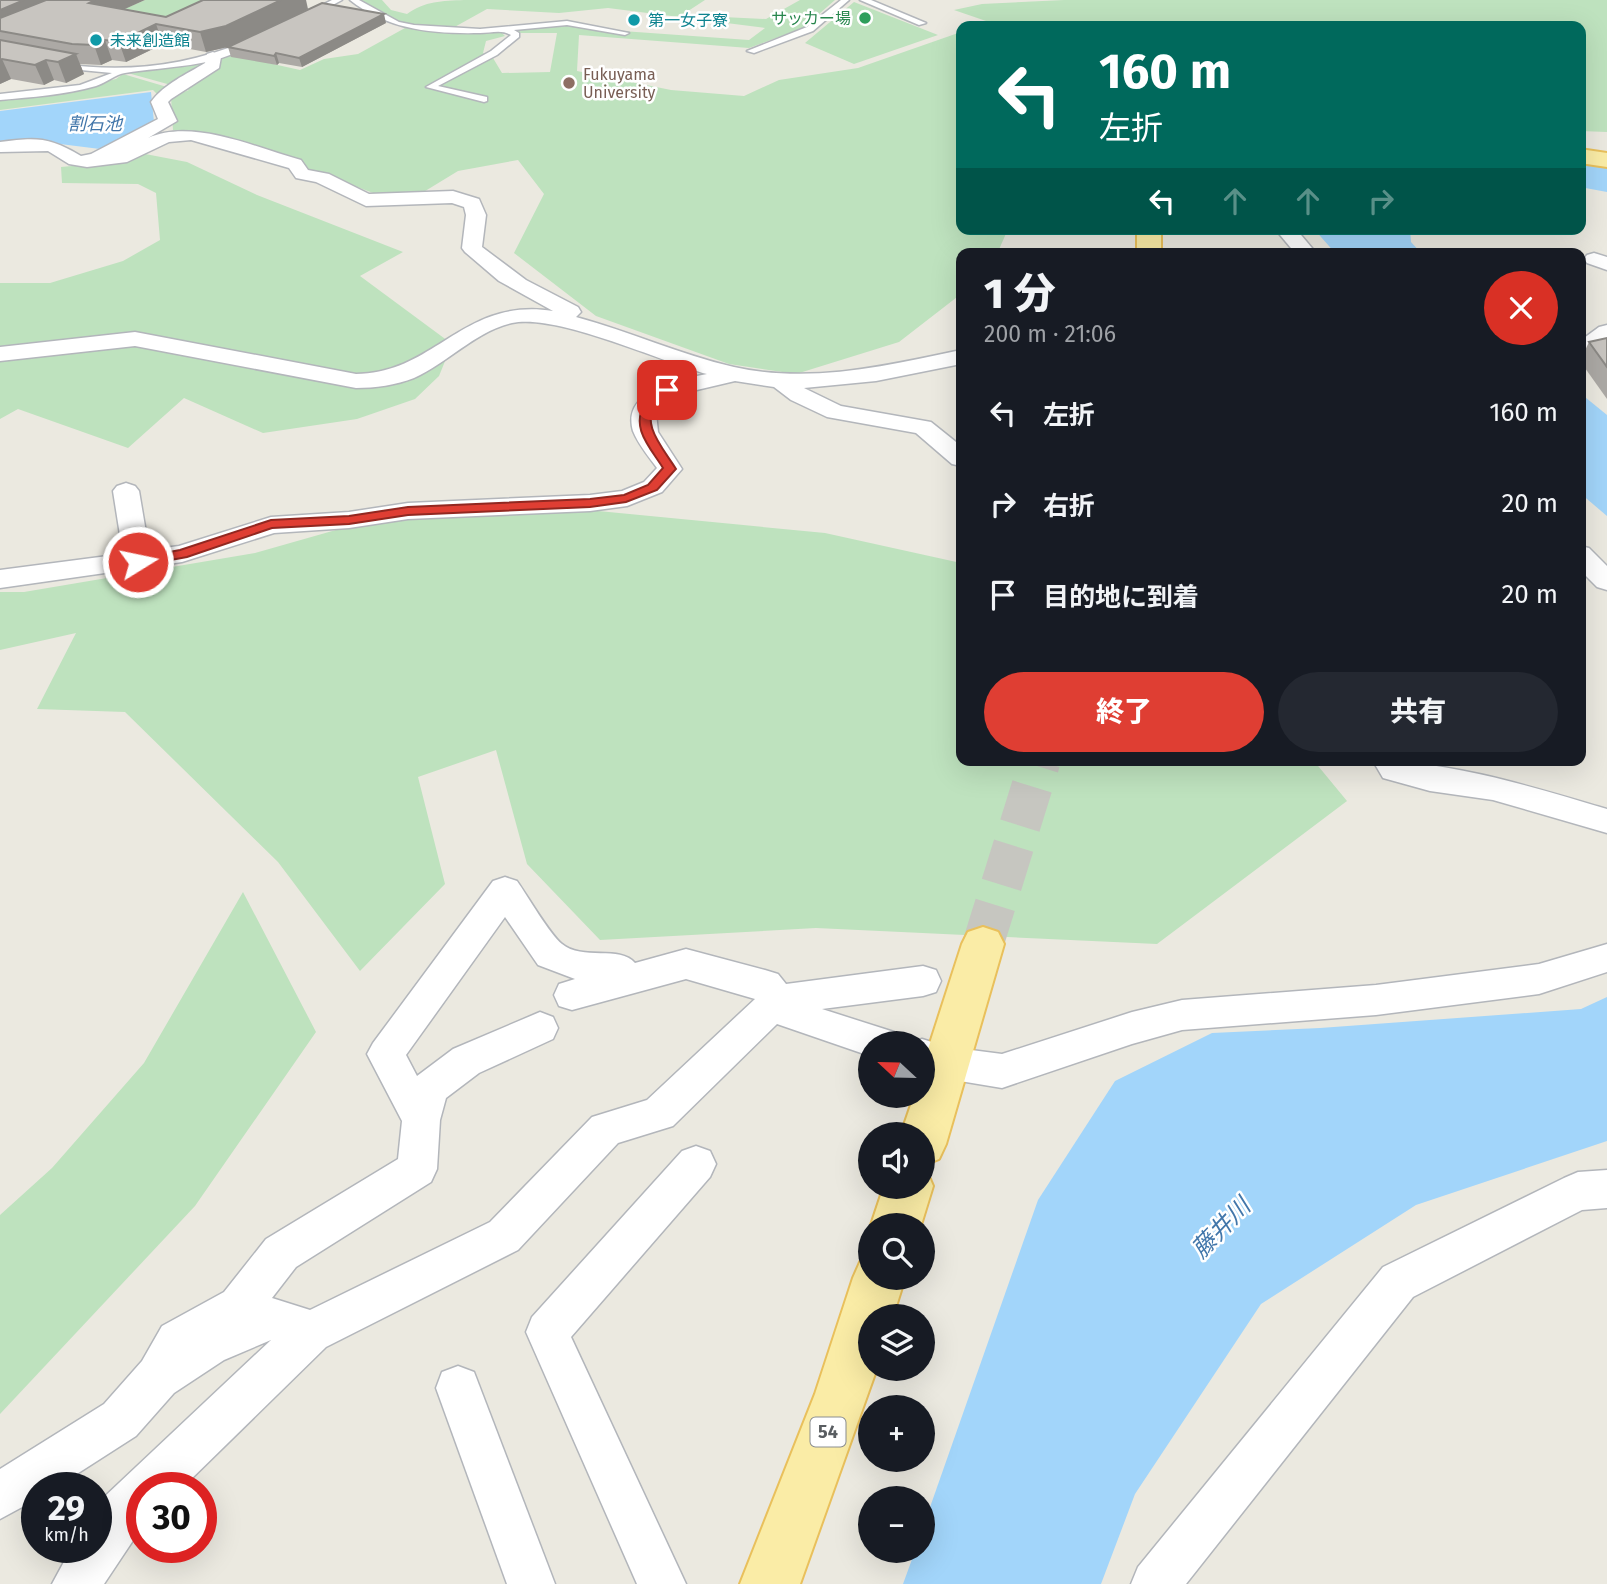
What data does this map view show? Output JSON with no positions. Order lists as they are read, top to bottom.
{
  "streets": {
    "main road": ["54"]
  },
  "water": ["割石池", "藤井川"],
  "places": [
    "サッカー場",
    "第一女子寮",
    "未来創造館",
    "Fukuyama University"
  ],
  "north": "left",
  "page": {
    "turn": ["160 m", "左折"],
    "heading": ["1 分", "200 m · 21:06"],
    "list": [
      {
        "name": "左折",
        "value": "160 m"
      },
      {
        "name": "右折",
        "value": "20 m"
      },
      {
        "name": "目的地に到着",
        "value": "20 m"
      }
    ],
    "buttons": ["終了", "共有"],
    "map_buttons": ["+", "−"],
    "speed": "29 km/h",
    "limit": "30"
  }
}
